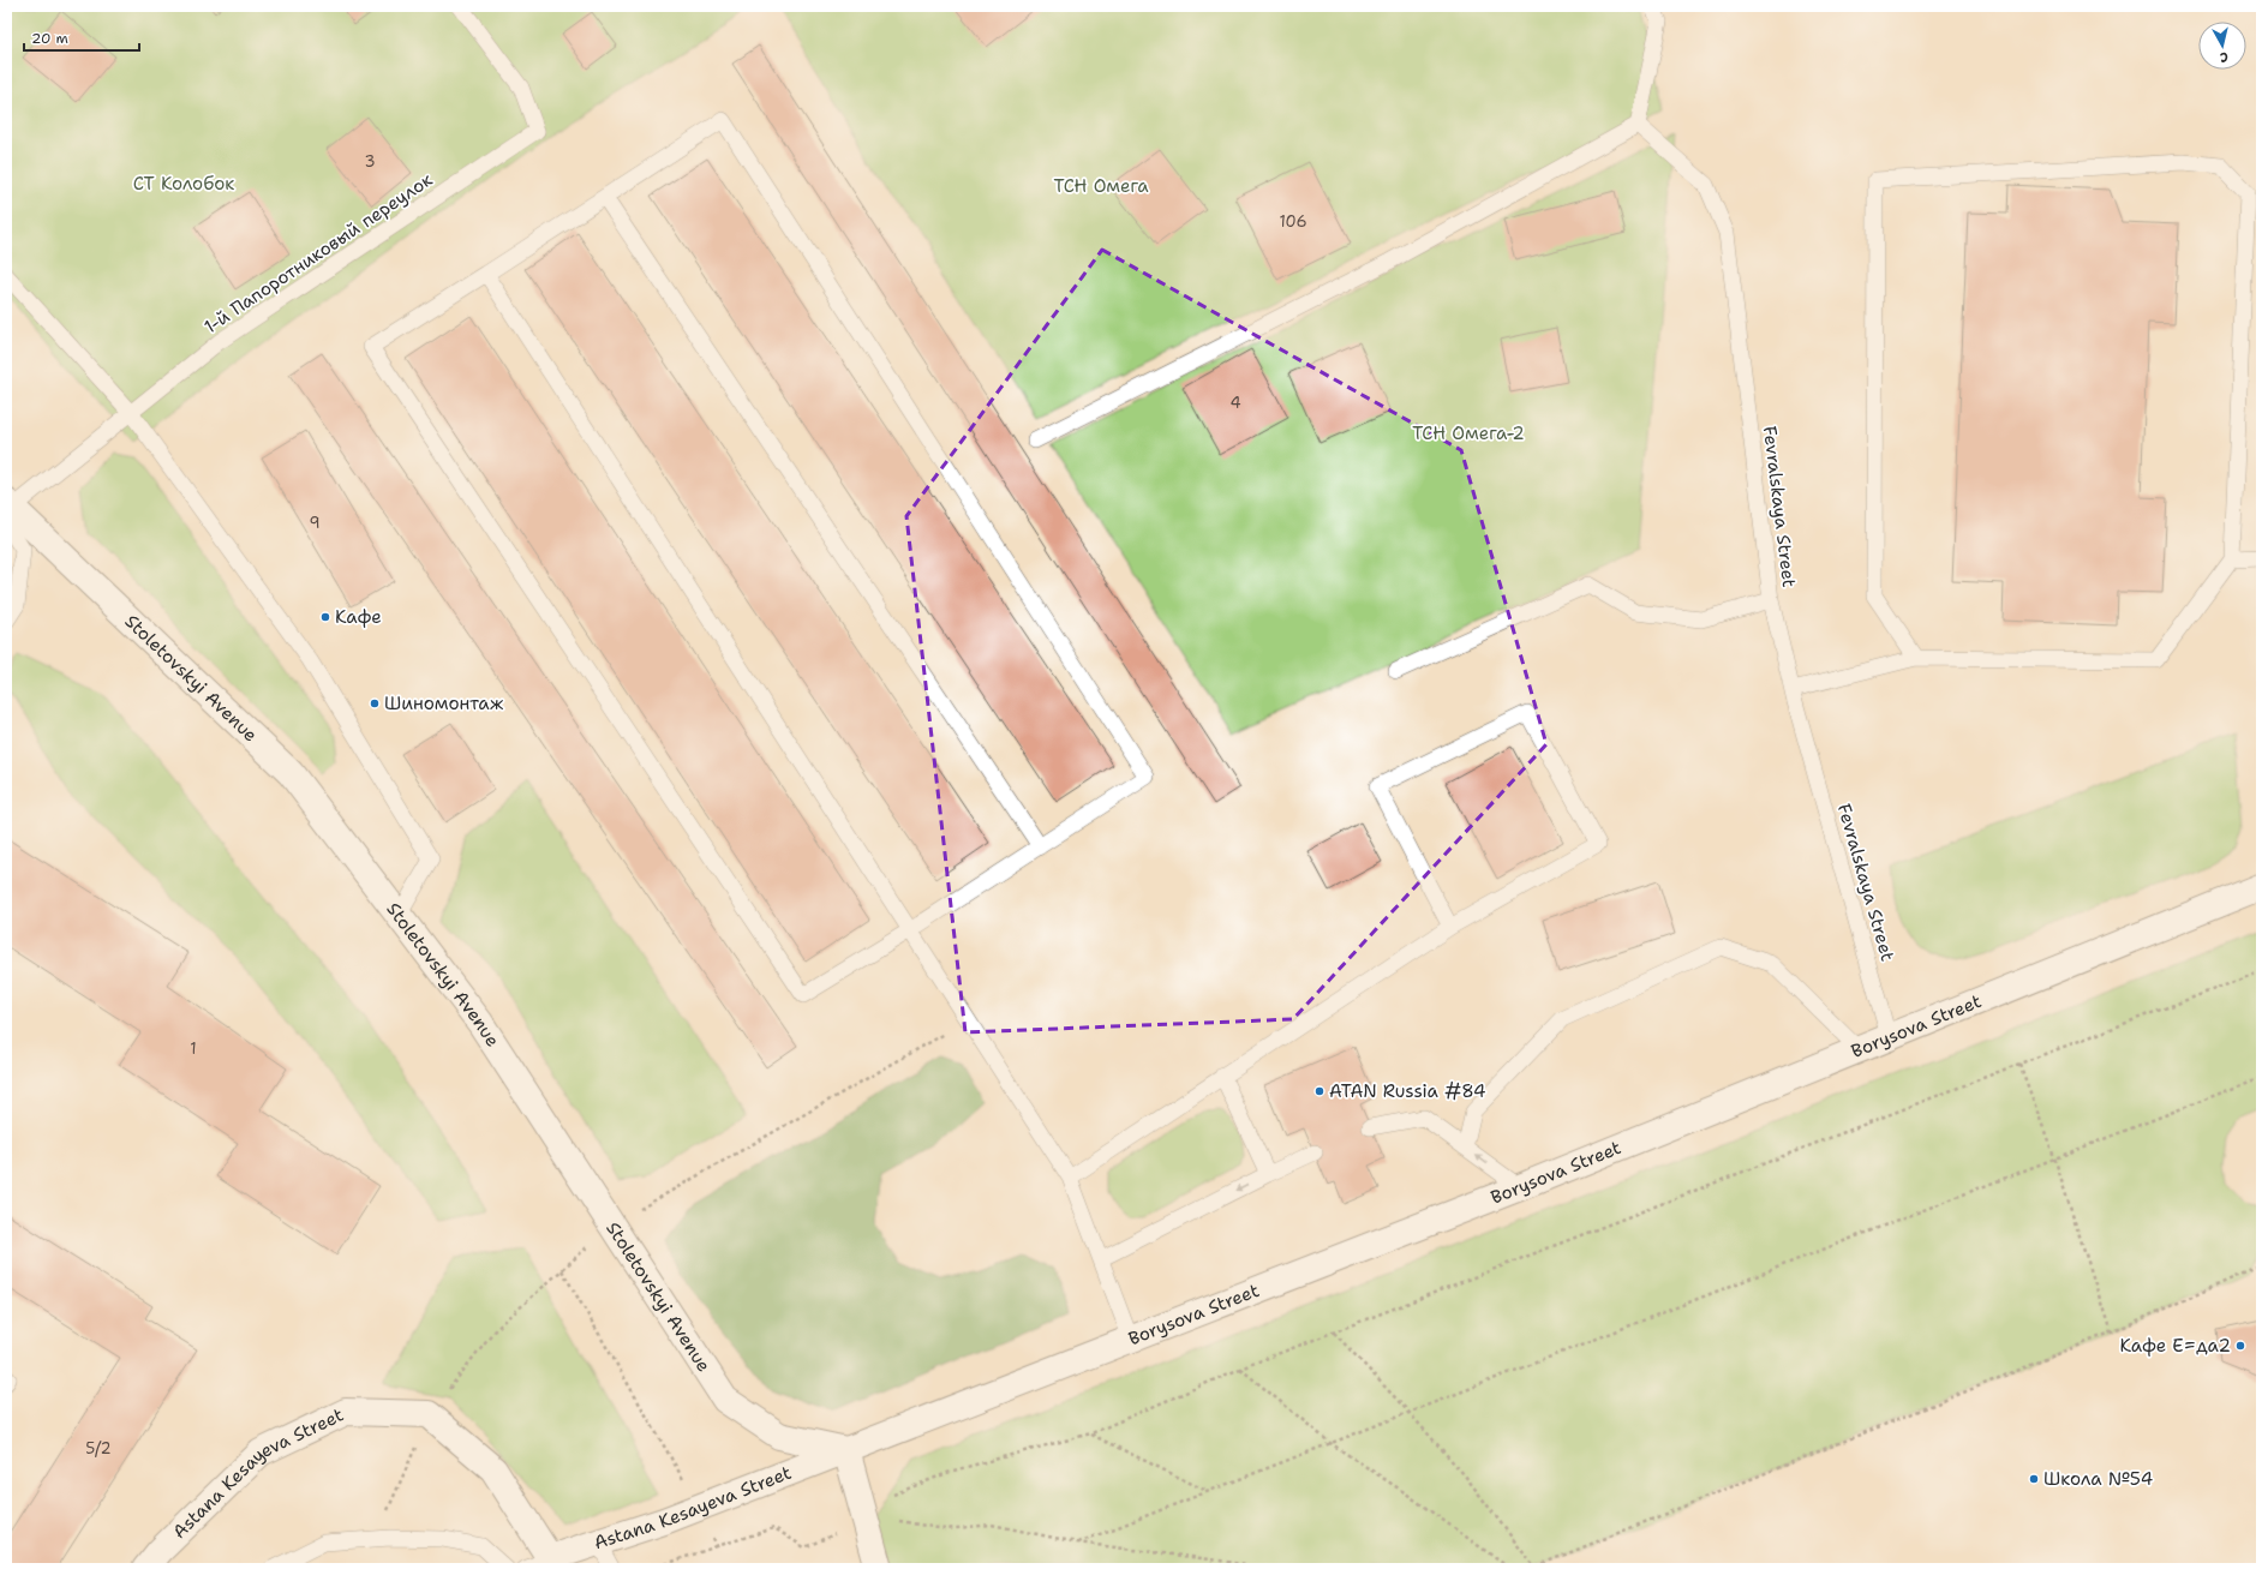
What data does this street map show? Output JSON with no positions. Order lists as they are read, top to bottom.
{
  "streets": {
    "main road": ["Stoletovskyi Avenue", "Borysova Street", "Astana Kesayeva Street"],
    "lane": ["1-й Папоротниковый переулок", "Fevralskaya Street"]
  },
  "crossings": [
    ["1-й Папоротниковый переулок", "Stoletovskyi Avenue"],
    ["Fevralskaya Street", "Borysova Street"],
    ["Stoletovskyi Avenue", "Borysova Street"],
    ["Stoletovskyi Avenue", "Astana Kesayeva Street"],
    ["Borysova Street", "Astana Kesayeva Street"]
  ],
  "parks": ["СТ Колобок", "ТСН Омега", "ТСН Омега-2"],
  "places": [
    "Кафе",
    "Шиномонтаж",
    "ATAN Russia #84",
    "Кафе Е=да2",
    "Школа №54"
  ],
  "house_numbers": [
    "3",
    "106",
    "4",
    "9",
    "1",
    "5/2"
  ],
  "scale_bar": "20 m",
  "north": "bottom"
}
